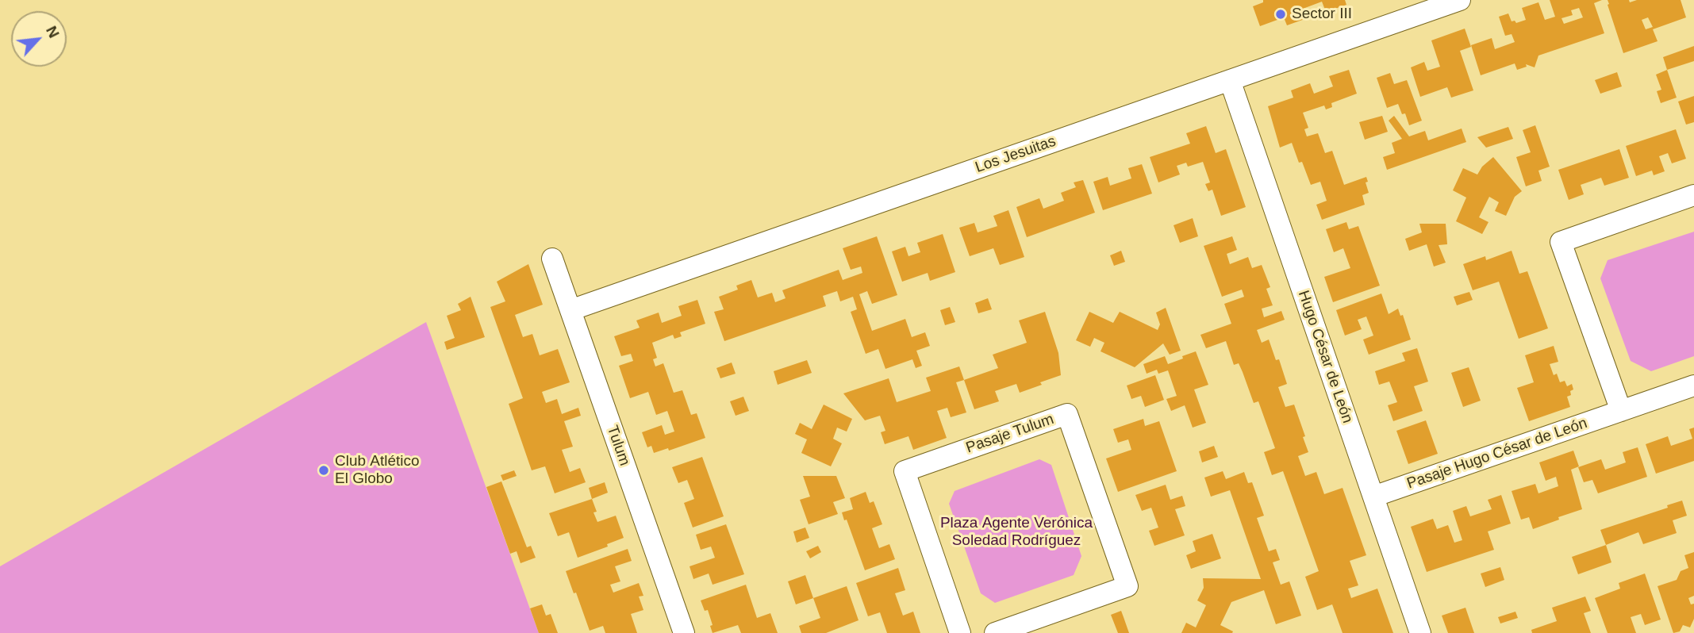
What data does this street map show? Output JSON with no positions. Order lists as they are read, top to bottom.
{
  "streets": {
    "street": [
      "Los Jesuitas",
      "Hugo César de León",
      "Pasaje Tulum",
      "Tulum",
      "Pasaje Hugo César de León"
    ]
  },
  "crossings": [
    ["Los Jesuitas", "Hugo César de León"],
    ["Los Jesuitas", "Tulum"],
    ["Hugo César de León", "Pasaje Hugo César de León"]
  ],
  "parks": ["Plaza Agente Verónica Soledad Rodríguez"],
  "places": ["Sector III", "Club Atlético El Globo"],
  "north": "top right"
}
